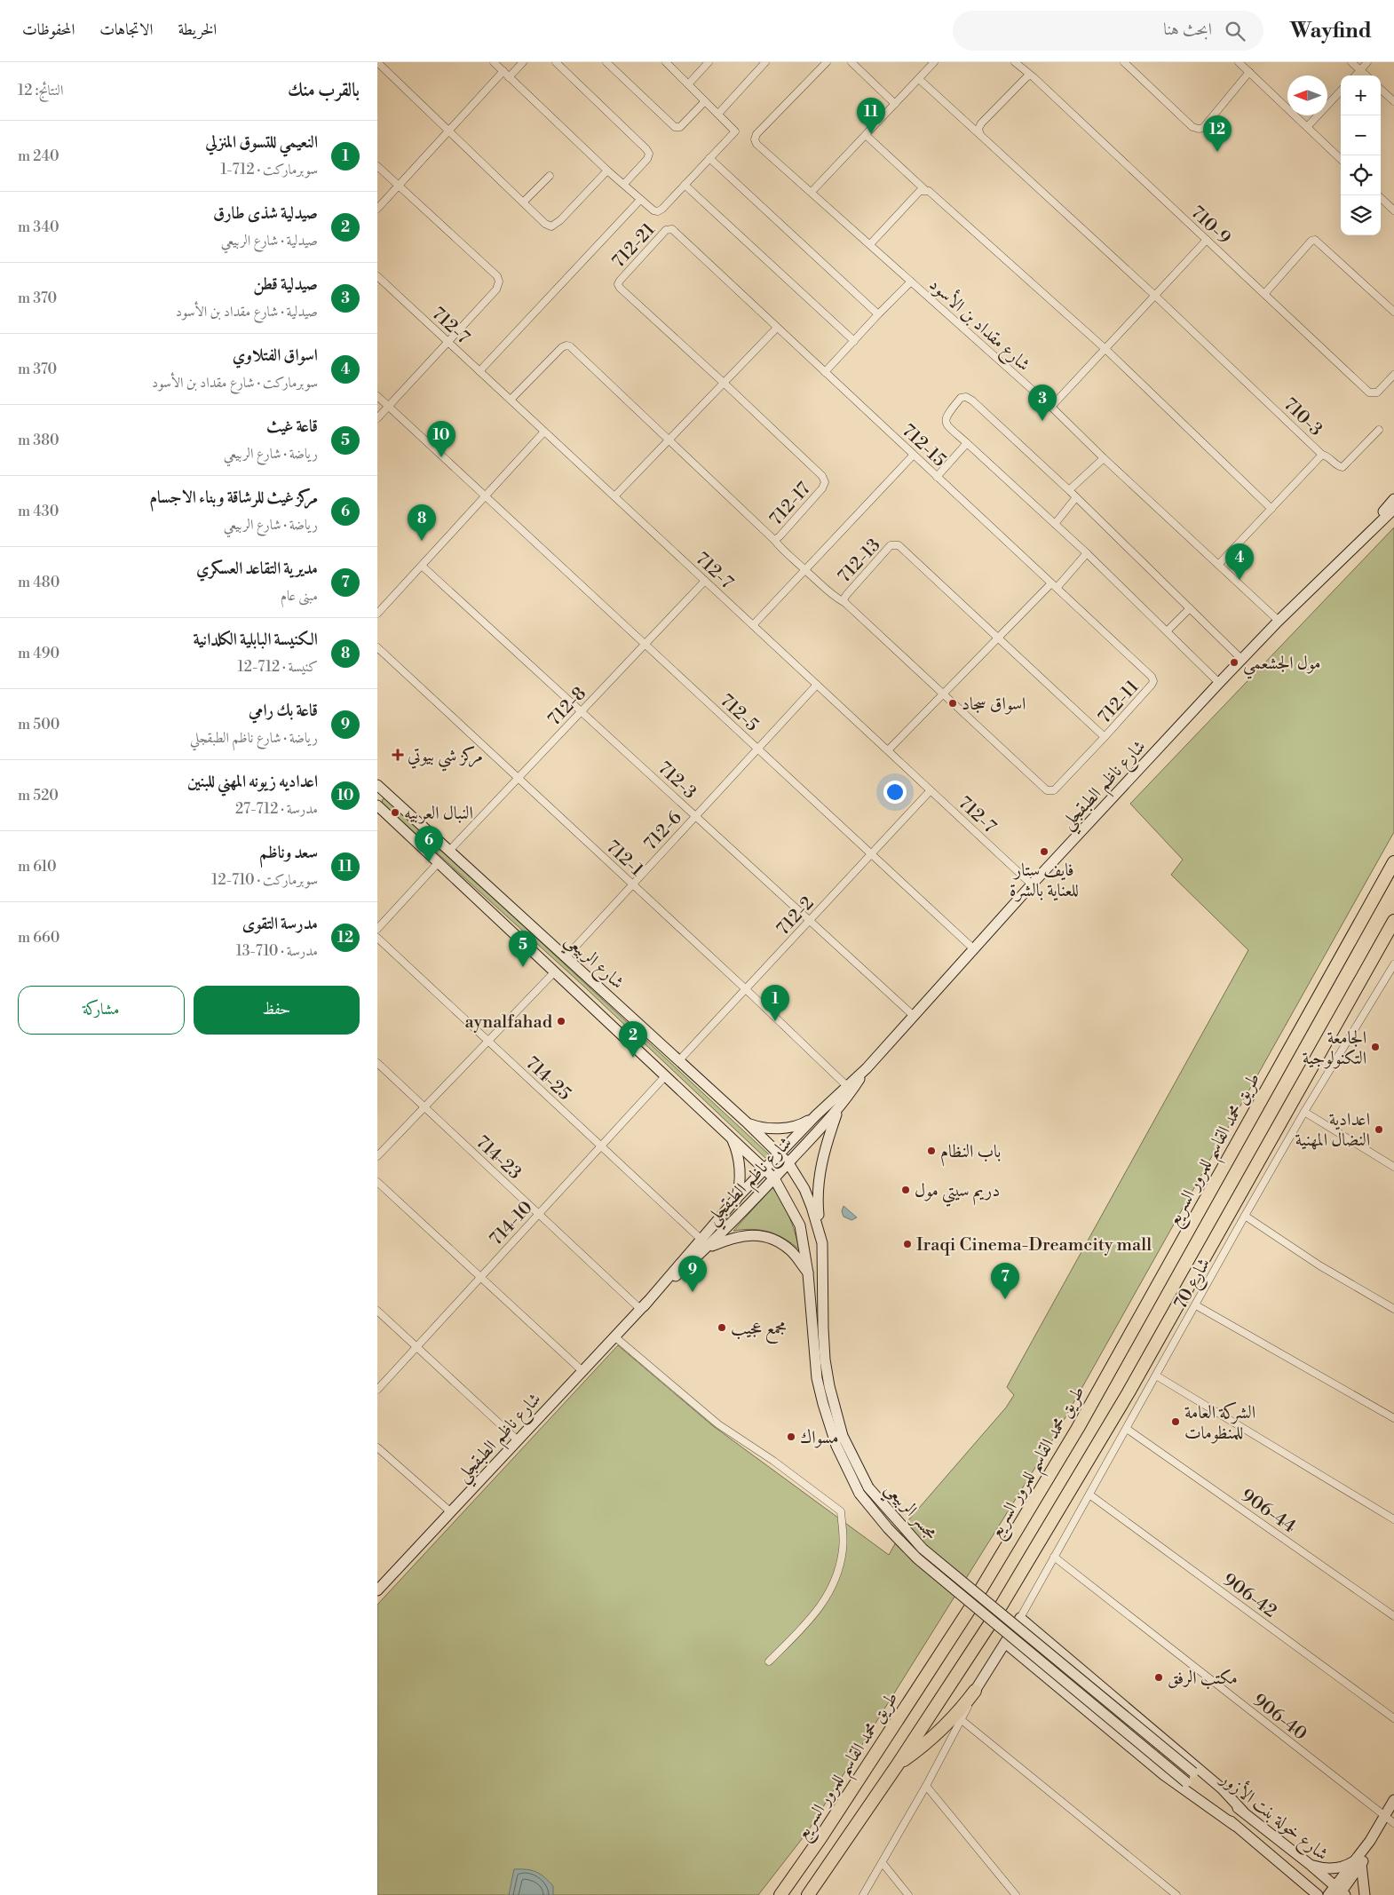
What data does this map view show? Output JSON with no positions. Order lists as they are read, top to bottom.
{
  "streets": {
    "highway": ["طريق محمد القاسم للمرور السريع"],
    "main road": [
      "شارع ناظم الطبقجلي",
      "شارع الربيعي",
      "مجسر الربيعي",
      "شارع خولة بنت الأزور"
    ],
    "street": [
      "710-9",
      "712-21",
      "شارع مقداد بن الأسود",
      "712-7",
      "710-3",
      "712-15",
      "712-17",
      "712-13",
      "712-11",
      "712-8",
      "712-5",
      "712-3",
      "712-6",
      "712-1",
      "712-2",
      "714-25",
      "714-23",
      "714-10",
      "شارع 70",
      "906-44",
      "906-42",
      "906-40"
    ]
  },
  "crossings": [
    ["712-21", "712-15"],
    ["712-21", "712-17"],
    ["شارع مقداد بن الأسود", "710-3"],
    ["شارع مقداد بن الأسود", "شارع ناظم الطبقجلي"],
    ["712-7", "712-17"],
    ["712-7", "712-8"],
    ["712-7", "شارع ناظم الطبقجلي"],
    ["712-7", "712-6"],
    ["712-7", "712-2"],
    ["712-15", "712-11"],
    ["712-13", "712-11"],
    ["712-8", "712-5"],
    ["712-8", "712-3"],
    ["712-8", "712-1"],
    ["712-8", "شارع الربيعي"],
    ["712-5", "شارع ناظم الطبقجلي"],
    ["712-5", "712-6"],
    ["712-5", "712-2"],
    ["712-3", "شارع ناظم الطبقجلي"],
    ["712-3", "712-6"],
    ["712-3", "712-2"],
    ["شارع ناظم الطبقجلي", "712-1"],
    ["شارع ناظم الطبقجلي", "شارع الربيعي"],
    ["شارع ناظم الطبقجلي", "714-25"],
    ["شارع ناظم الطبقجلي", "714-23"],
    ["شارع ناظم الطبقجلي", "مجسر الربيعي"],
    ["712-6", "712-1"],
    ["712-6", "شارع الربيعي"],
    ["712-1", "712-2"],
    ["712-2", "شارع الربيعي"],
    ["شارع الربيعي", "714-10"],
    ["شارع الربيعي", "مجسر الربيعي"],
    ["714-25", "714-10"],
    ["714-23", "714-10"],
    ["شارع 70", "906-44"],
    ["شارع 70", "906-42"],
    ["شارع 70", "906-40"],
    ["مجسر الربيعي", "شارع خولة بنت الأزور"]
  ],
  "places": {
    "other": [
      "مول الجشعمي",
      "اسواق سجاد",
      "النبال العربيه",
      "فايف ستار للعناية بالشرة",
      "aynalfahad",
      "الجامعة التكنولوجية",
      "اعدادية النضال المهنية",
      "باب النظام",
      "دريم سيتي مول",
      "Iraqi Cinema-Dreamcity mall",
      "مجمع عجيب",
      "الشركة العامة للمنظومات",
      "مسواك",
      "مكتب الرفق"
    ],
    "health": ["مركز شي بيوتي"]
  },
  "north": "left",
  "page": {
    "header": "Wayfind",
    "search": "ابحث هنا",
    "nav": ["الخريطة", "الاتجاهات", "المحفوظات"],
    "heading": ["بالقرب منك", "النتائج: 12"],
    "map_buttons": ["+", "−"],
    "pins": [
      "11",
      "12",
      "3",
      "10",
      "8",
      "4",
      "6",
      "5",
      "1",
      "2",
      "9",
      "7"
    ],
    "list": [
      {
        "mark": "1",
        "name": "النعيمي للتسوق المنزلي",
        "note": "سوبرماركت · 712-1",
        "value": "240 m"
      },
      {
        "mark": "2",
        "name": "صيدلية شذى طارق",
        "note": "صيدلية · شارع الربيعي",
        "value": "340 m"
      },
      {
        "mark": "3",
        "name": "صيدلية قطن",
        "note": "صيدلية · شارع مقداد بن الأسود",
        "value": "370 m"
      },
      {
        "mark": "4",
        "name": "اسواق الفتلاوي",
        "note": "سوبرماركت · شارع مقداد بن الأسود",
        "value": "370 m"
      },
      {
        "mark": "5",
        "name": "قاعة غيث",
        "note": "رياضة · شارع الربيعي",
        "value": "380 m"
      },
      {
        "mark": "6",
        "name": "مركز غيث للرشاقة وبناء الاجسام",
        "note": "رياضة · شارع الربيعي",
        "value": "430 m"
      },
      {
        "mark": "7",
        "name": "مديرية التقاعد العسكري",
        "note": "مبنى عام",
        "value": "480 m"
      },
      {
        "mark": "8",
        "name": "الكنيسة البابلية الكلدانية",
        "note": "كنيسة · 712-12",
        "value": "490 m"
      },
      {
        "mark": "9",
        "name": "قاعة بك رامي",
        "note": "رياضة · شارع ناظم الطبقجلي",
        "value": "500 m"
      },
      {
        "mark": "10",
        "name": "اعداديه زيونه المهني للبنين",
        "note": "مدرسة · 712-27",
        "value": "520 m"
      },
      {
        "mark": "11",
        "name": "سعد وناظم",
        "note": "سوبرماركت · 710-12",
        "value": "610 m"
      },
      {
        "mark": "12",
        "name": "مدرسة التقوى",
        "note": "مدرسة · 710-13",
        "value": "660 m"
      }
    ],
    "buttons": ["حفظ", "مشاركة"]
  }
}
